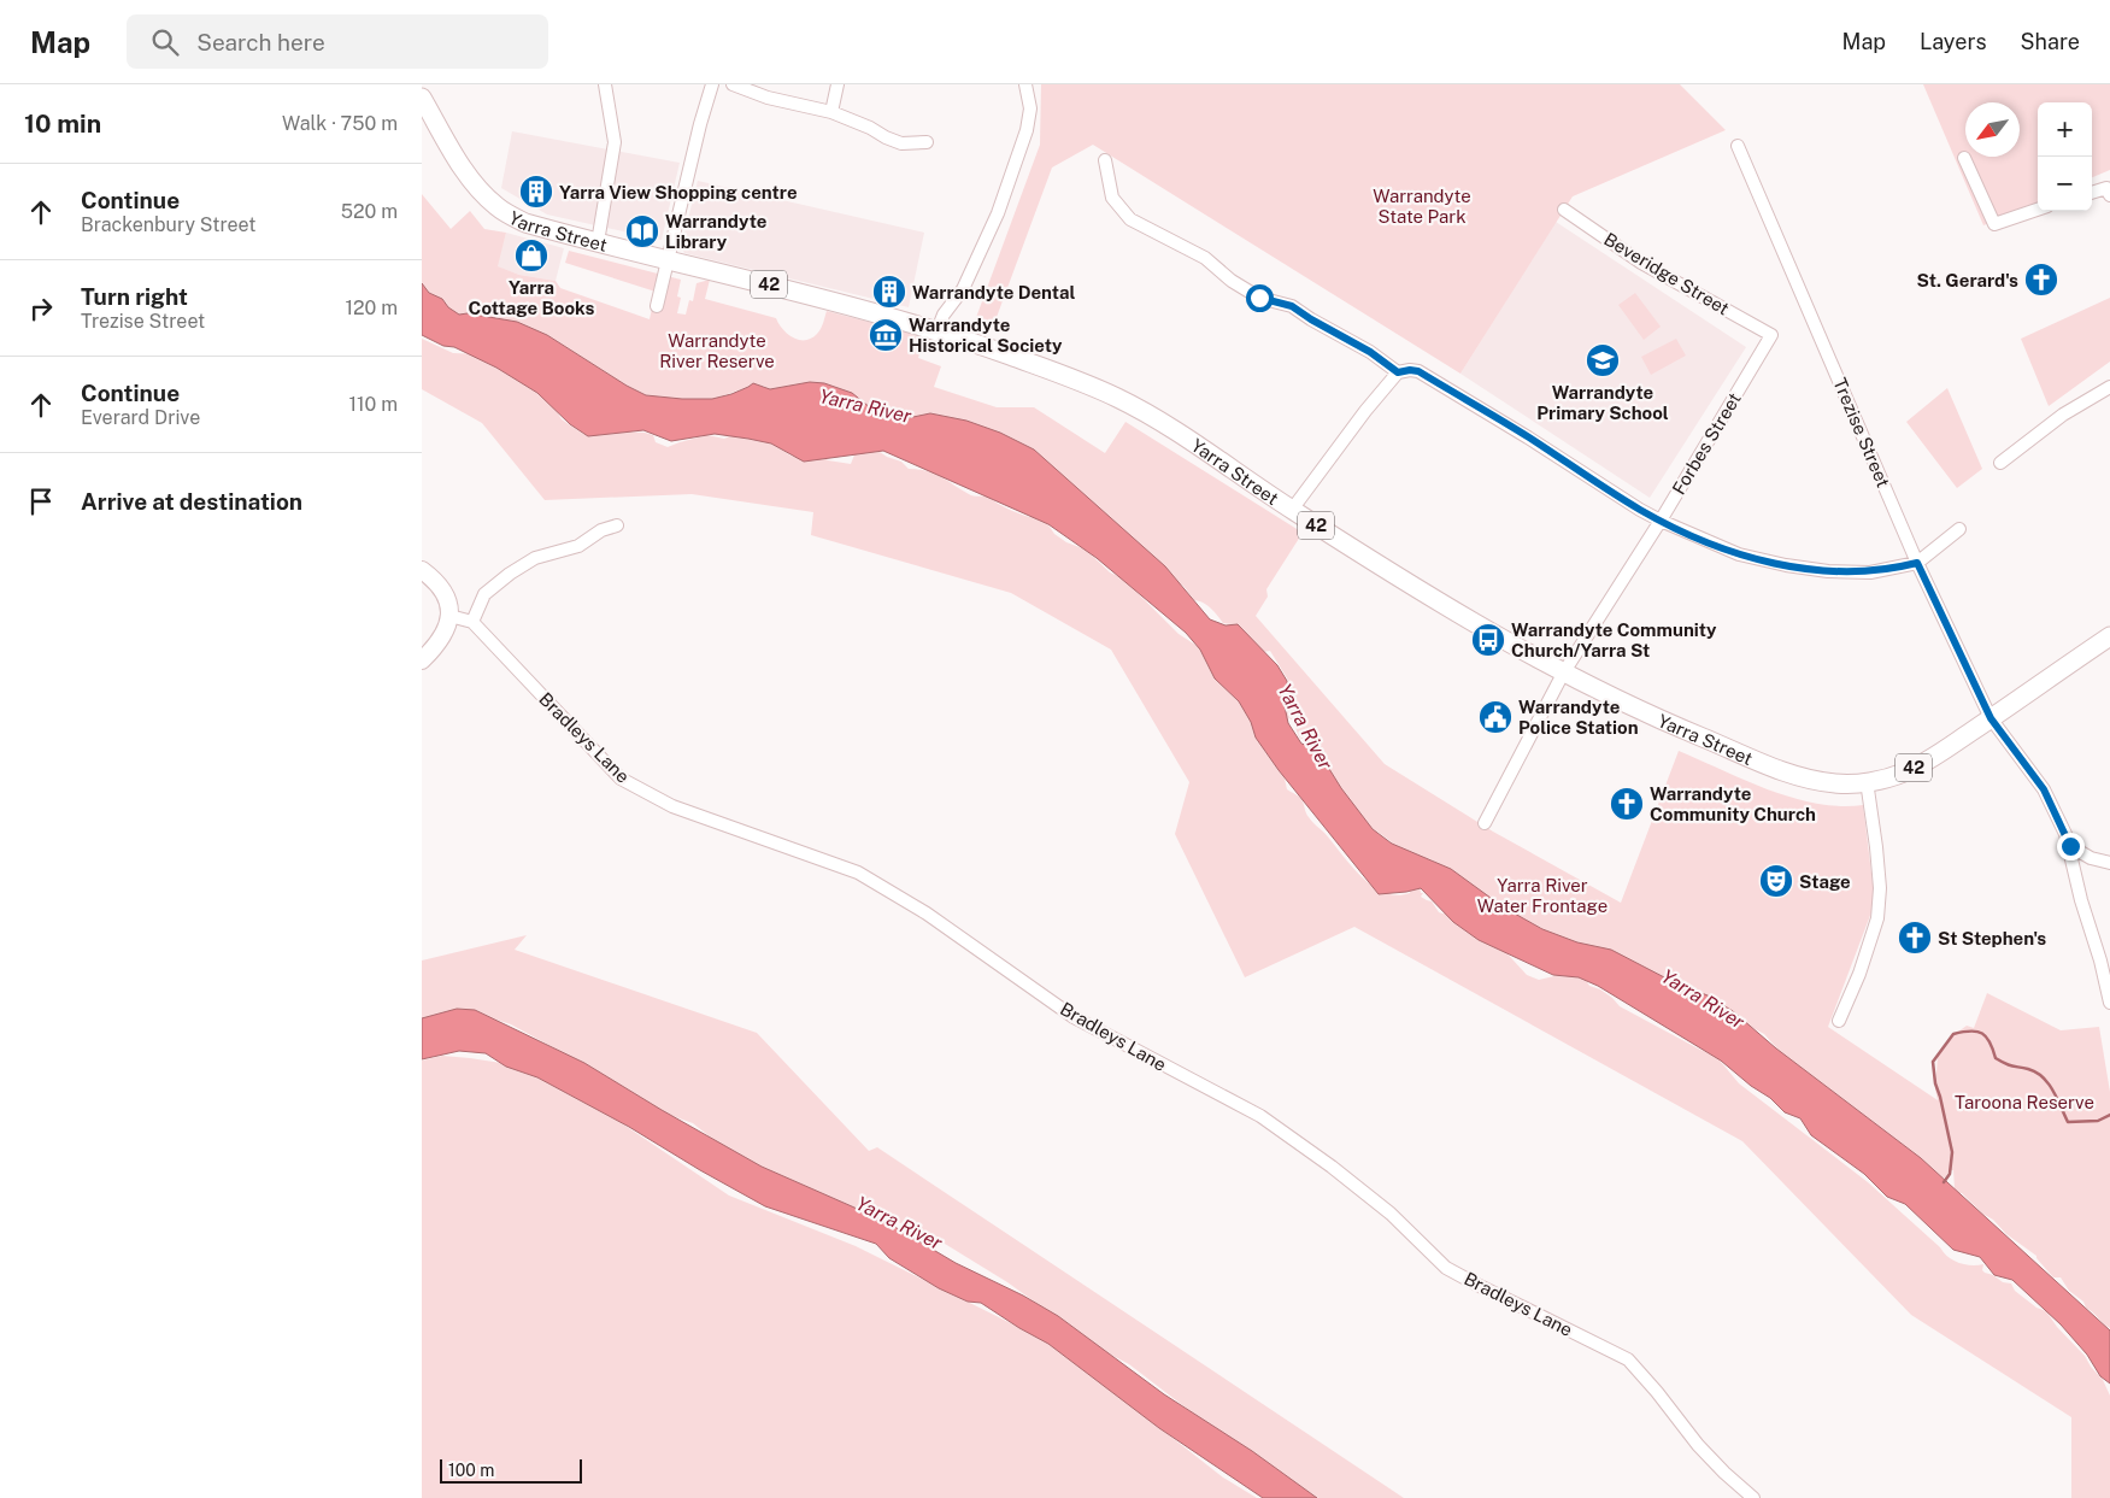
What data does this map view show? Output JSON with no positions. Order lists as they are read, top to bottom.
{
  "streets": {
    "main road": ["Yarra Street", "42"],
    "street": [
      "Beveridge Street",
      "Trezise Street",
      "Forbes Street",
      "Bradleys Lane"
    ]
  },
  "crossings": [
    ["Yarra Street", "Trezise Street"],
    ["Yarra Street", "Forbes Street"],
    ["Beveridge Street", "Forbes Street"]
  ],
  "water": ["Yarra River"],
  "parks": [
    "Warrandyte State Park",
    "Warrandyte River Reserve",
    "Yarra River Water Frontage",
    "Taroona Reserve"
  ],
  "places": {
    "building": ["Yarra View Shopping centre", "Warrandyte Dental"],
    "library": ["Warrandyte Library"],
    "shop": ["Yarra Cottage Books"],
    "church": ["St. Gerard's", "Warrandyte Community Church", "St Stephen's"],
    "museum": ["Warrandyte Historical Society"],
    "school or university": ["Warrandyte Primary School"],
    "bus stop": ["Warrandyte Community Church/Yarra St"],
    "public building": ["Warrandyte Police Station"],
    "theatre": ["Stage"]
  },
  "scale_bar": "100 m",
  "north": "bottom left",
  "page": {
    "header": "Map",
    "search": "Search here",
    "nav": ["Map", "Layers", "Share"],
    "heading": ["10 min", "Walk · 750 m"],
    "map_buttons": ["+", "−"],
    "list": [
      ["Continue", "Brackenbury Street", "520 m"],
      ["Turn right", "Trezise Street", "120 m"],
      ["Continue", "Everard Drive", "110 m"],
      "Arrive at destination"
    ],
    "scale": "100 m"
  }
}
